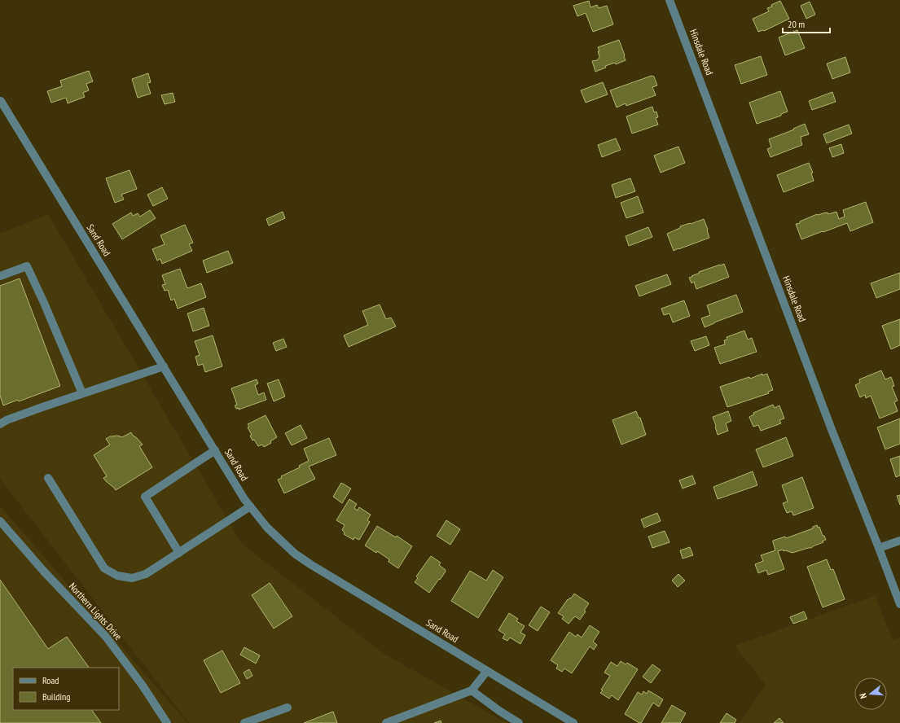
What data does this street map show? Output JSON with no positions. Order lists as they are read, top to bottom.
{
  "streets": {
    "street": ["Hinsdale Road", "Sand Road", "Northern Lights Drive"]
  },
  "legend": ["Road", "Building"],
  "scale_bar": "20 m",
  "north": "left"
}
